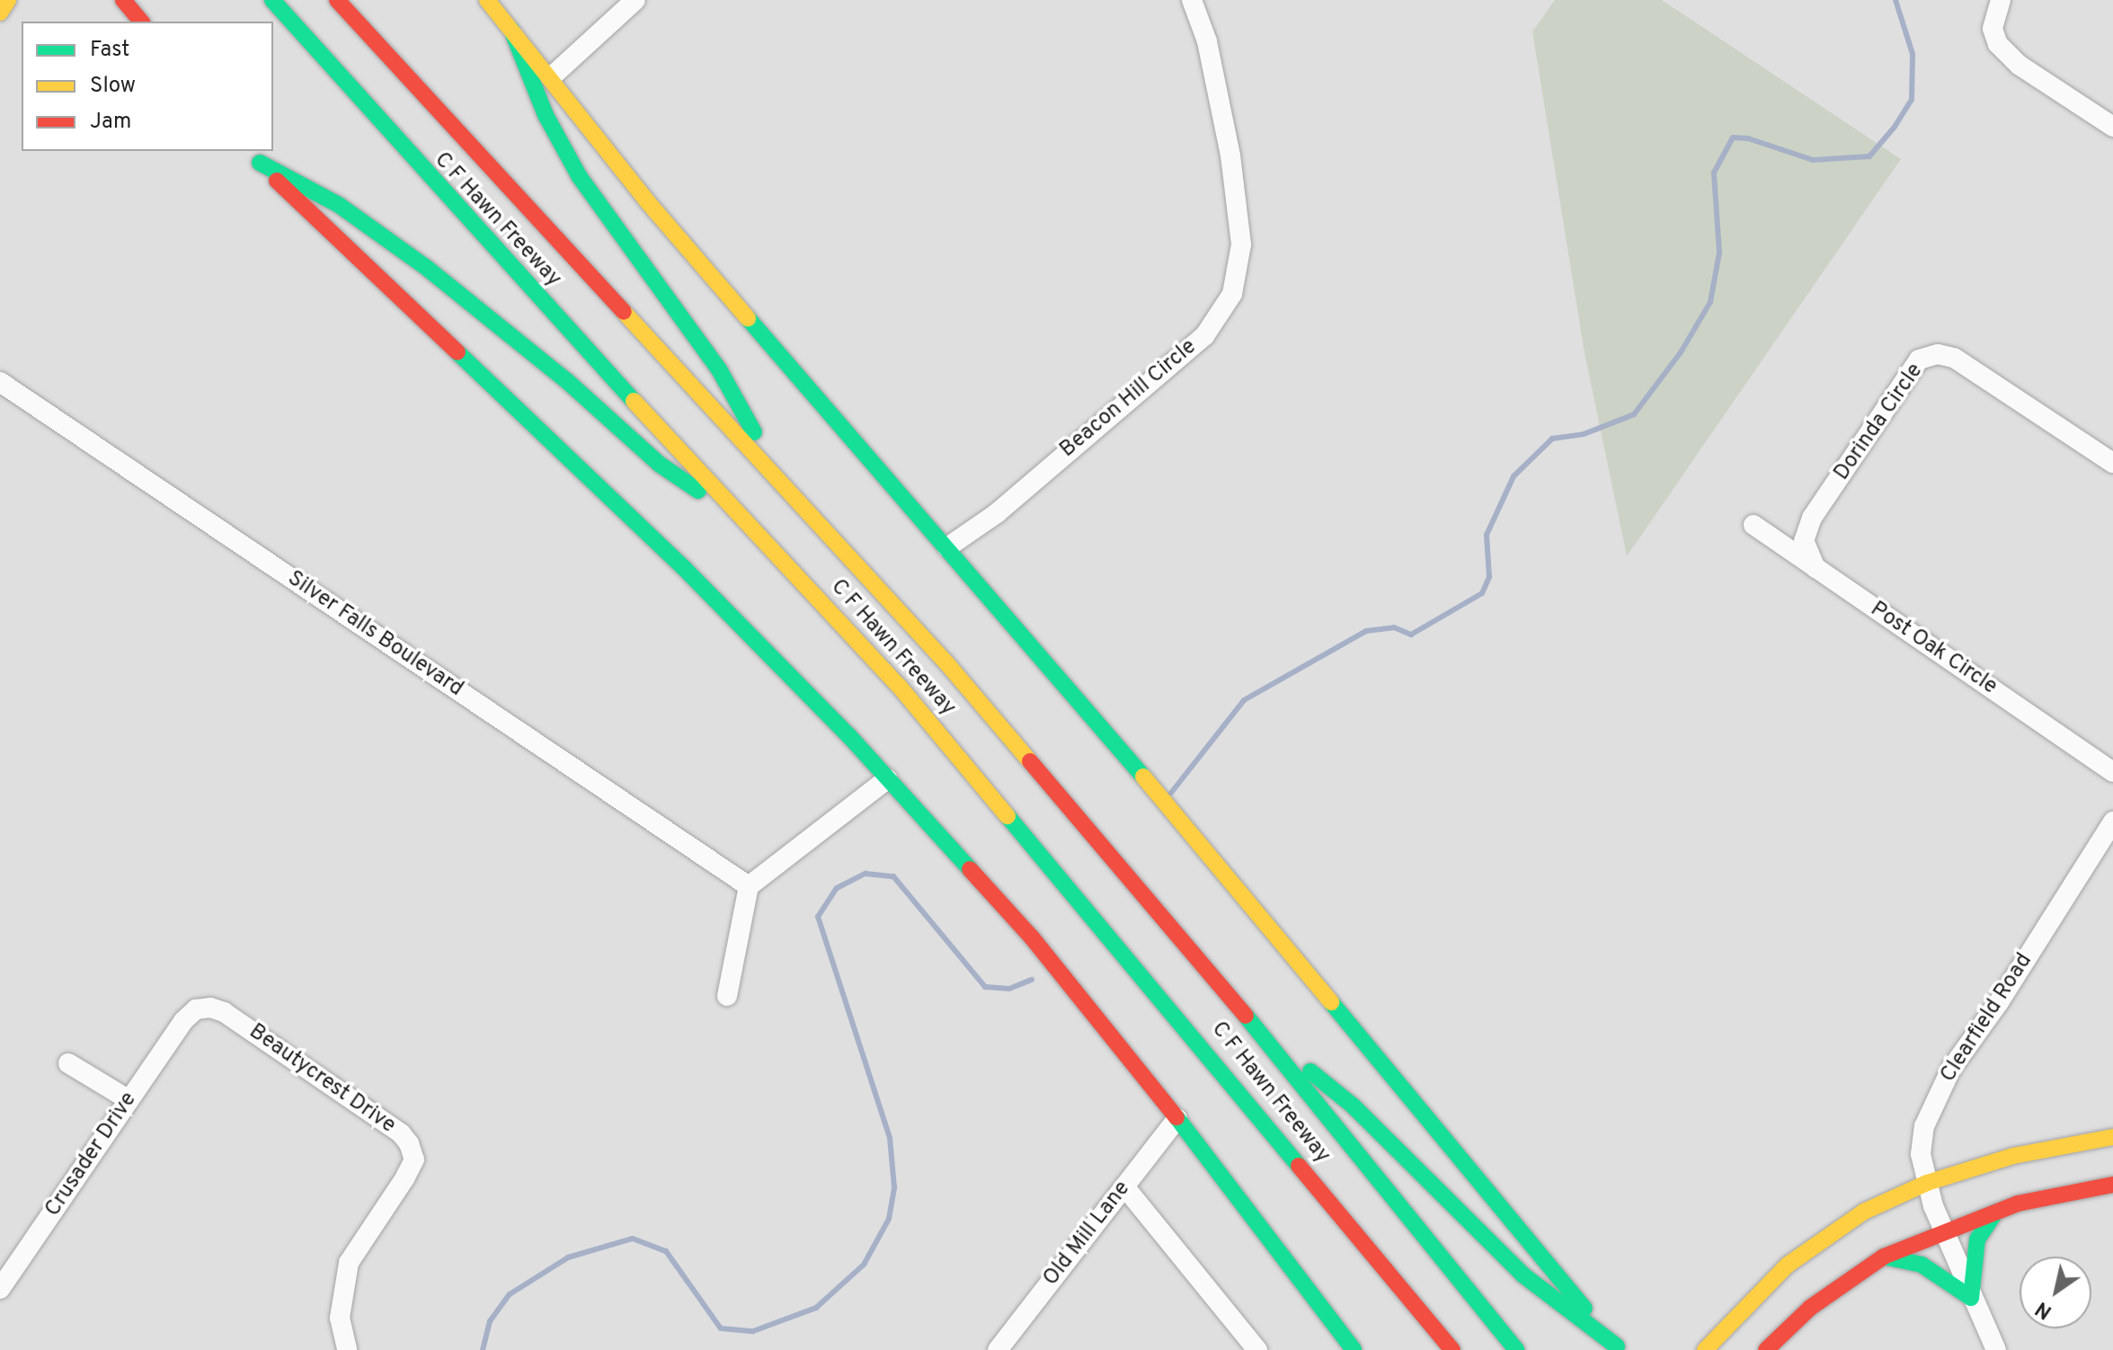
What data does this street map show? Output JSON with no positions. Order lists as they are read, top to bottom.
{
  "streets": {
    "main road": ["C F Hawn Freeway"],
    "street": [
      "Beacon Hill Circle",
      "Dorinda Circle",
      "Silver Falls Boulevard",
      "Post Oak Circle",
      "Clearfield Road",
      "Beautycrest Drive",
      "Crusader Drive",
      "Old Mill Lane"
    ]
  },
  "crossings": [
    ["Dorinda Circle", "Post Oak Circle"],
    ["Beautycrest Drive", "Crusader Drive"]
  ],
  "legend": ["Fast", "Slow", "Jam"],
  "north": "bottom left"
}
